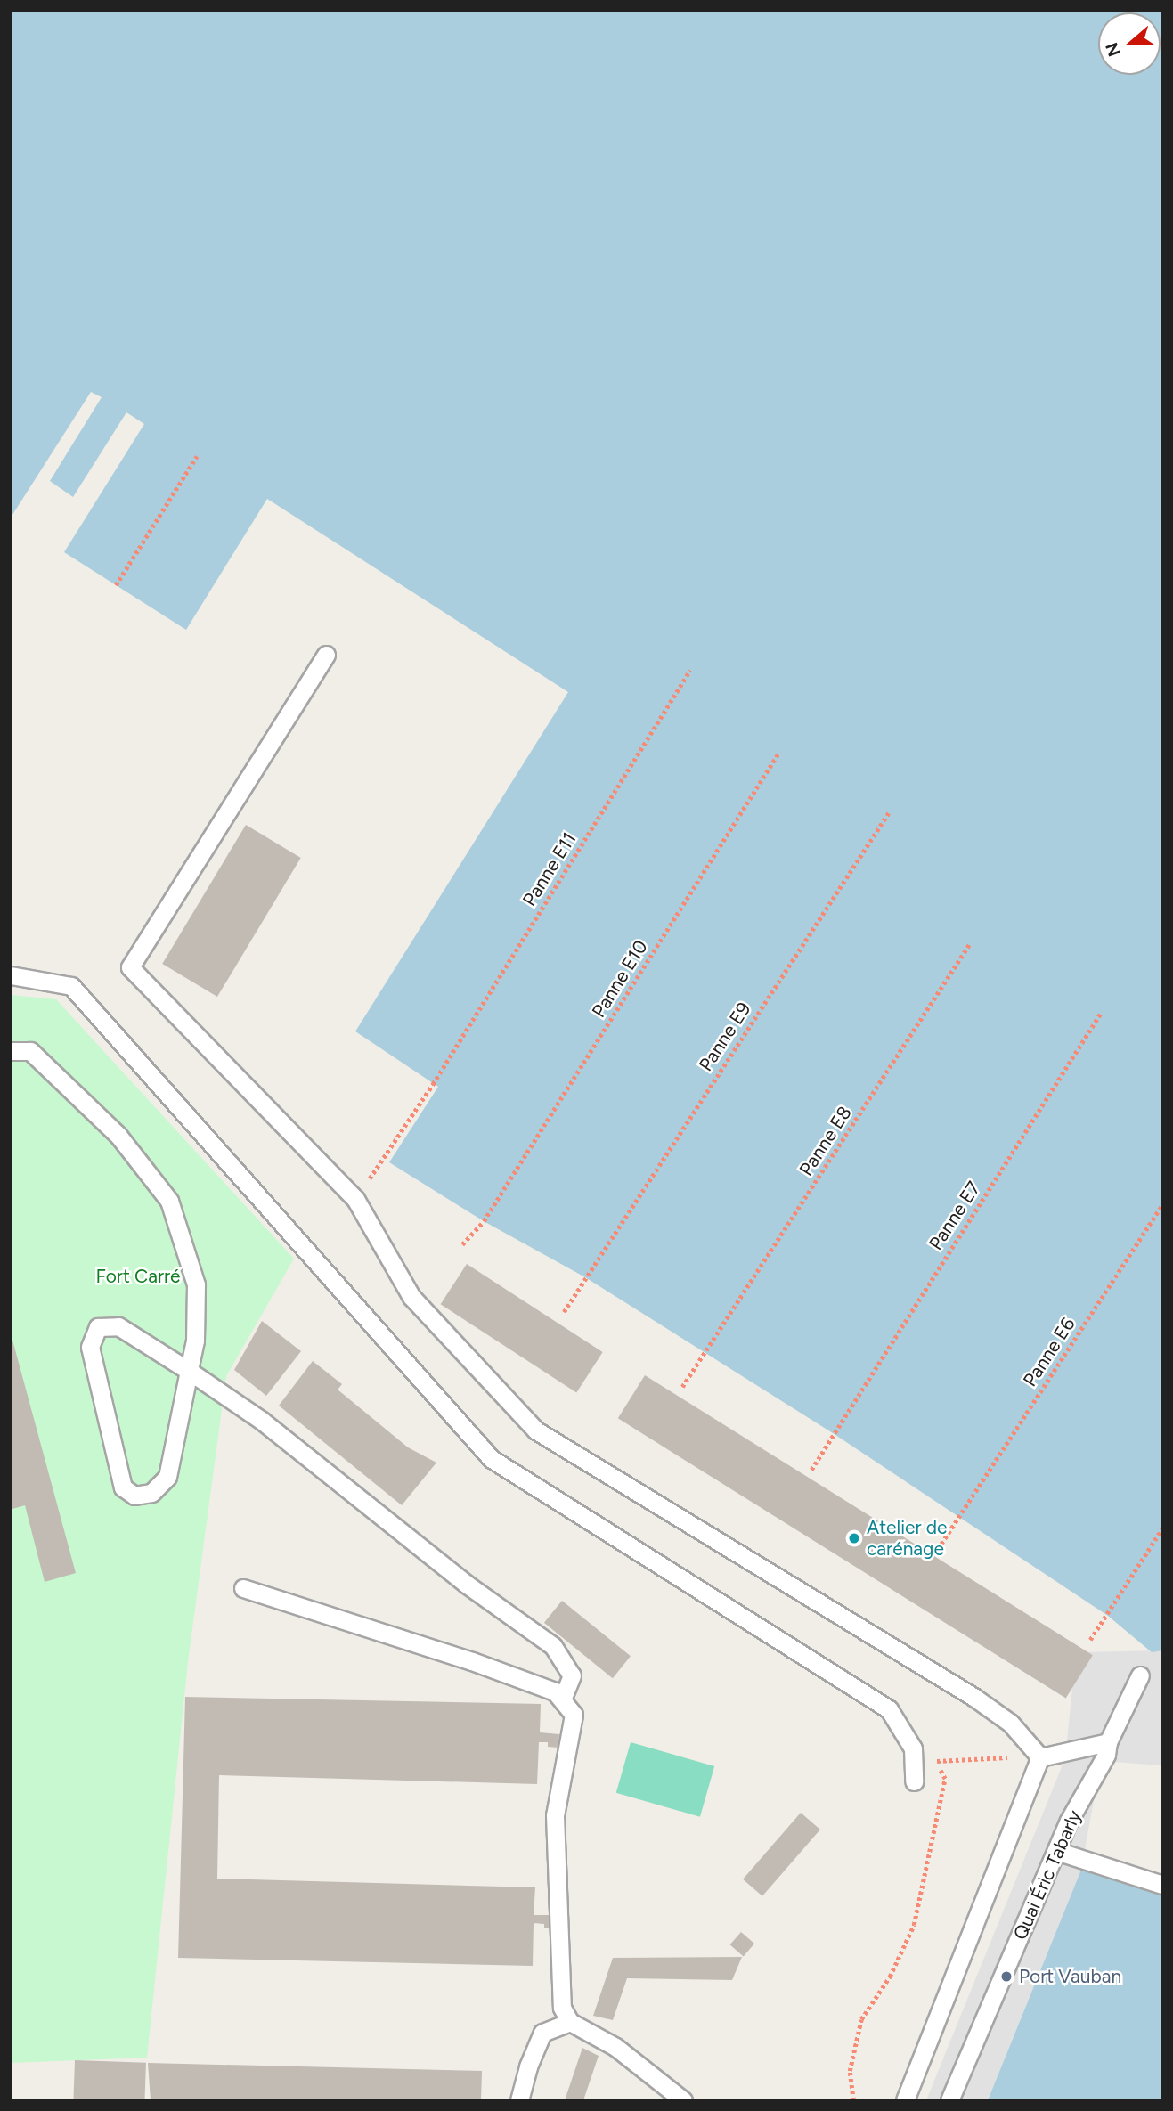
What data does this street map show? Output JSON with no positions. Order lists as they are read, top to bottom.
{
  "streets": {
    "lane": ["Quai Éric Tabarly"],
    "path": [
      "Panne E11",
      "Panne E10",
      "Panne E9",
      "Panne E8",
      "Panne E7",
      "Panne E6"
    ]
  },
  "parks": ["Fort Carré"],
  "places": ["Atelier de carénage", "Port Vauban"],
  "north": "left"
}
